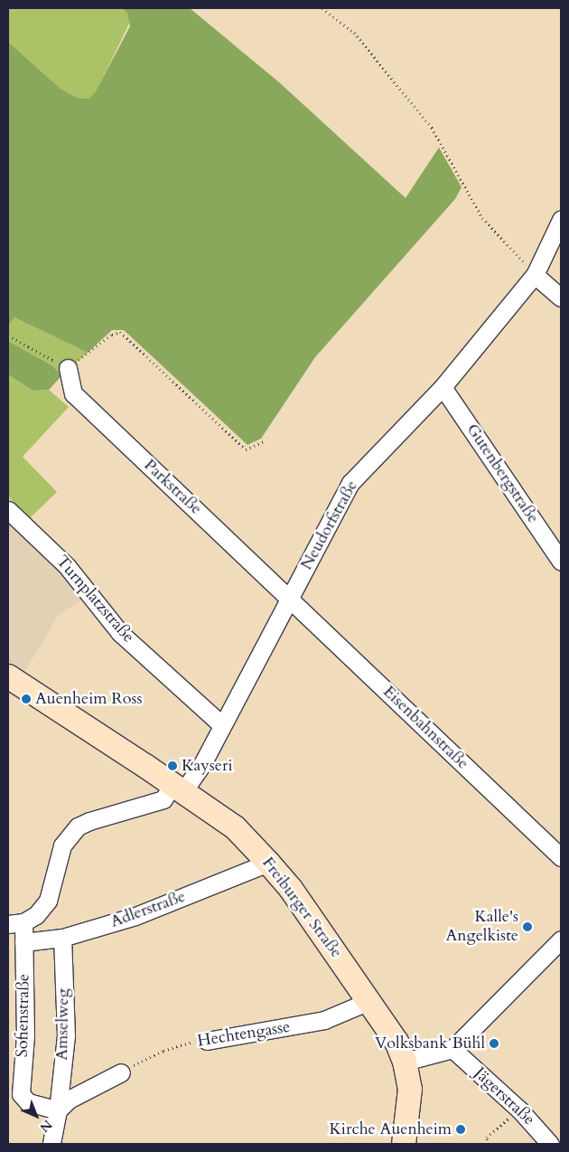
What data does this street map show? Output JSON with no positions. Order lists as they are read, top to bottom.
{
  "streets": {
    "street": [
      "Gutenbergstraße",
      "Parkstraße",
      "Neudorfstraße",
      "Turnplatzstraße",
      "Eisenbahnstraße",
      "Freiburger Straße",
      "Adlerstraße",
      "Sofienstraße",
      "Amselweg",
      "Hechtengasse",
      "Jägerstraße"
    ]
  },
  "crossings": [
    ["Gutenbergstraße", "Neudorfstraße"],
    ["Parkstraße", "Neudorfstraße"],
    ["Parkstraße", "Eisenbahnstraße"],
    ["Neudorfstraße", "Turnplatzstraße"],
    ["Neudorfstraße", "Eisenbahnstraße"],
    ["Neudorfstraße", "Freiburger Straße"],
    ["Neudorfstraße", "Sofienstraße"],
    ["Freiburger Straße", "Adlerstraße"],
    ["Freiburger Straße", "Hechtengasse"],
    ["Adlerstraße", "Sofienstraße"],
    ["Adlerstraße", "Amselweg"],
    ["Sofienstraße", "Amselweg"]
  ],
  "places": [
    "Auenheim Ross",
    "Kayseri",
    "Kalle's Angelkiste",
    "Volksbank Bühl",
    "Kirche Auenheim"
  ],
  "north": "bottom right"
}
